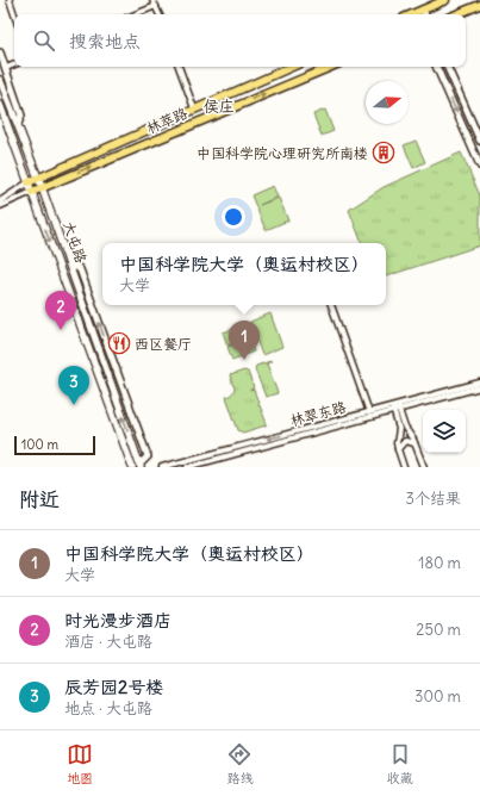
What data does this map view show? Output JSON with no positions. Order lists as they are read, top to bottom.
{
  "streets": {
    "main road": ["林萃路", "大屯路"],
    "street": ["林翠东路"]
  },
  "crossings": [
    ["林萃路", "大屯路"]
  ],
  "districts": ["侯庄"],
  "places": {
    "building": ["中国科学院心理研究所南楼"],
    "restaurant": ["西区餐厅"]
  },
  "scale_bar": "100 m",
  "north": "right",
  "page": {
    "search": "搜索地点",
    "popup": ["中国科学院大学（奥运村校区）", "大学"],
    "pins": ["2", "1", "3"],
    "scale": "100 m",
    "heading": ["附近", "3个结果"],
    "list": [
      {
        "mark": "1",
        "name": "中国科学院大学（奥运村校区）",
        "note": "大学",
        "value": "180 m"
      },
      {
        "mark": "2",
        "name": "时光漫步酒店",
        "note": "酒店 · 大屯路",
        "value": "250 m"
      },
      {
        "mark": "3",
        "name": "辰芳园2号楼",
        "note": "地点 · 大屯路",
        "value": "300 m"
      }
    ],
    "nav": ["地图", "路线", "收藏"]
  }
}
